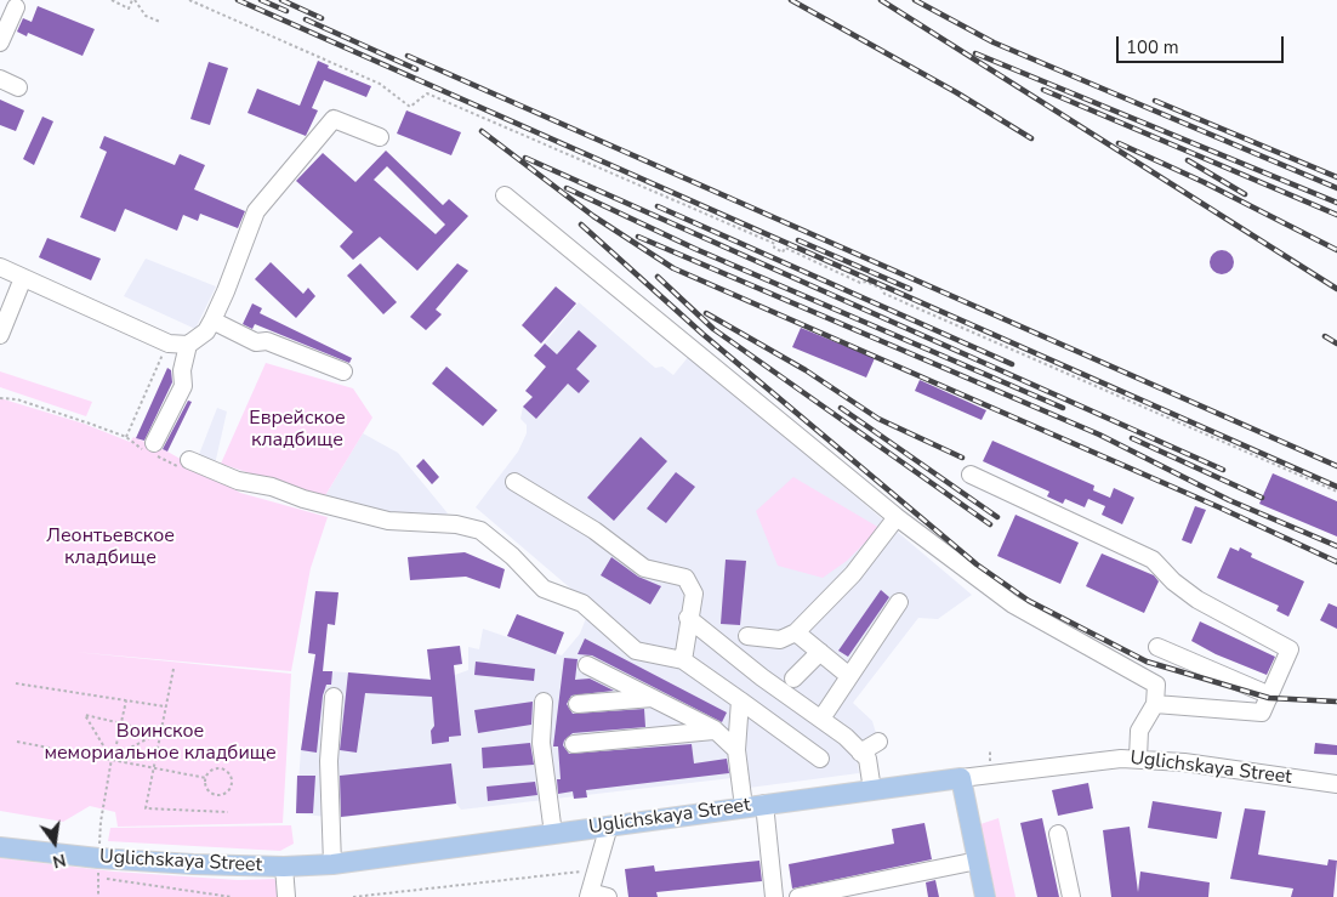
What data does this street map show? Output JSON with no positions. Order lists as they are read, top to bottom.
{
  "streets": {
    "main road": ["Uglichskaya Street"]
  },
  "parks": ["Еврейское кладбище", "Леонтьевское кладбище", "Воинское мемориальное кладбище"],
  "scale_bar": "100 m",
  "north": "bottom"
}
